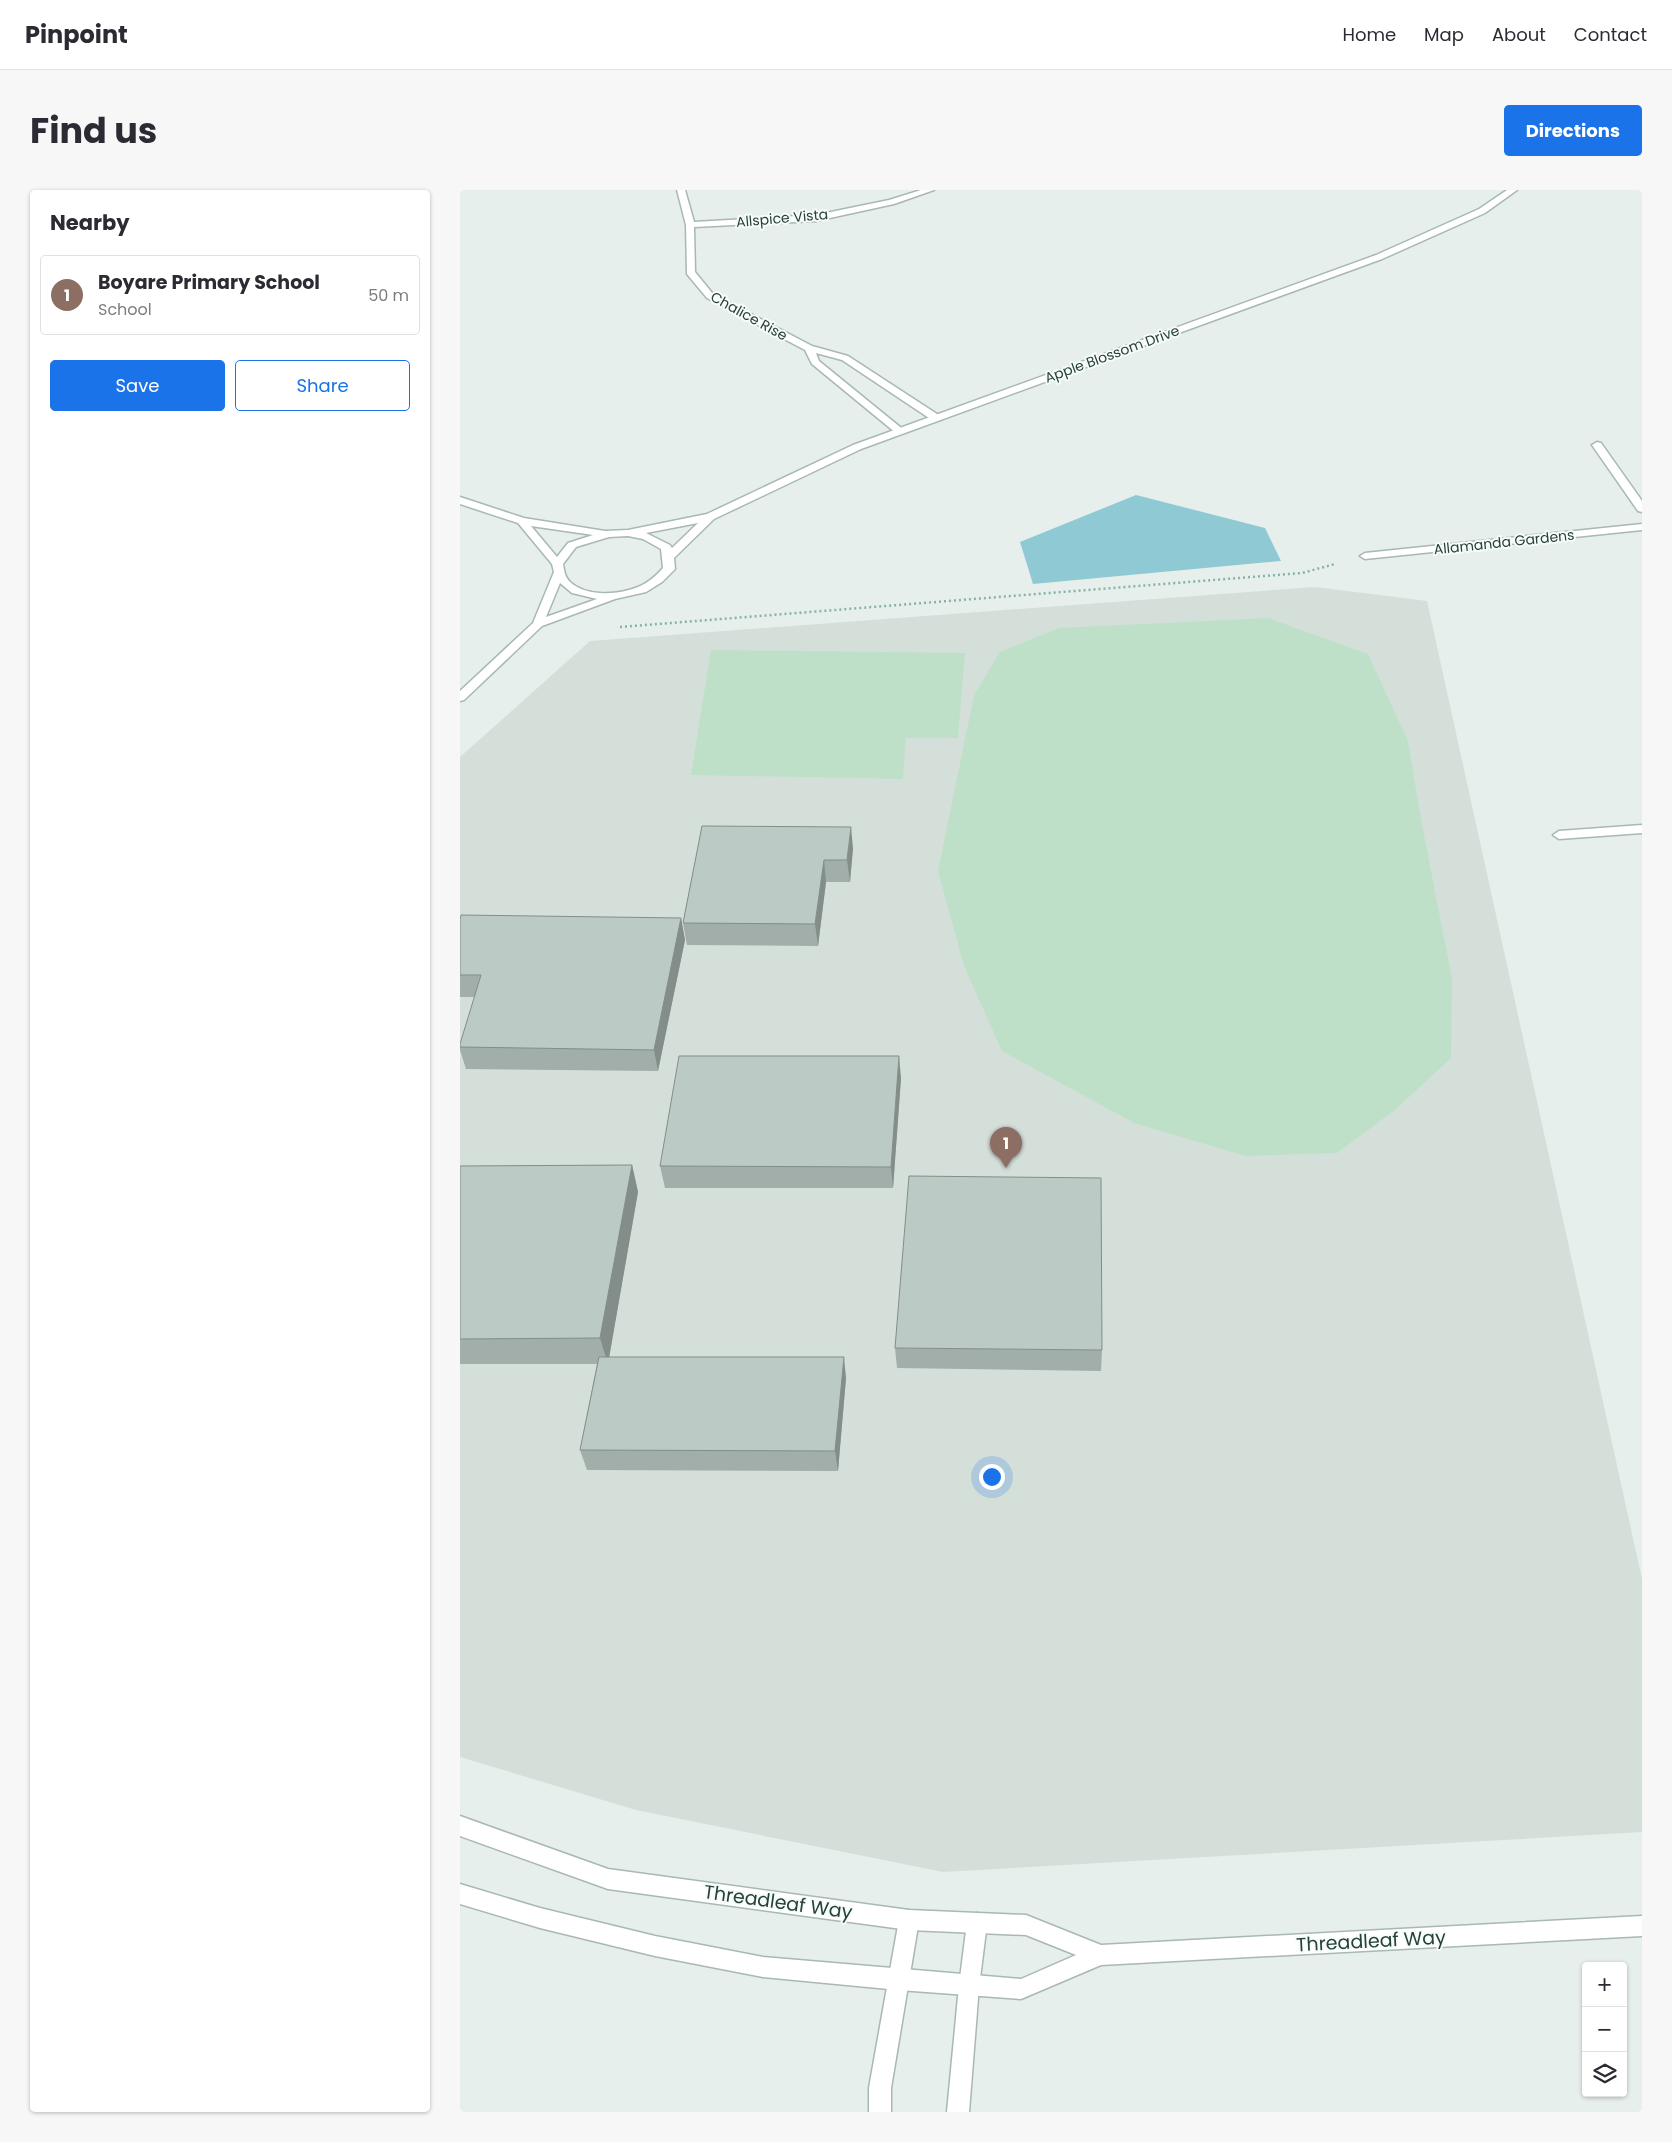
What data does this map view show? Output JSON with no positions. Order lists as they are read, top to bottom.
{
  "streets": {
    "street": [
      "Allspice Vista",
      "Chalice Rise",
      "Apple Blossom Drive",
      "Allamanda Gardens",
      "Threadleaf Way"
    ]
  },
  "crossings": [
    ["Allspice Vista", "Chalice Rise"],
    ["Chalice Rise", "Apple Blossom Drive"]
  ],
  "page": {
    "header": "Pinpoint",
    "nav": [
      "Home",
      "Map",
      "About",
      "Contact"
    ],
    "title": "Find us",
    "buttons": [
      "Directions",
      ["Save", "Share"]
    ],
    "heading": "Nearby",
    "list": [
      {
        "mark": "1",
        "name": "Boyare Primary School",
        "note": "School",
        "value": "50 m"
      }
    ],
    "pins": "1",
    "map_buttons": ["+", "−"]
  }
}
